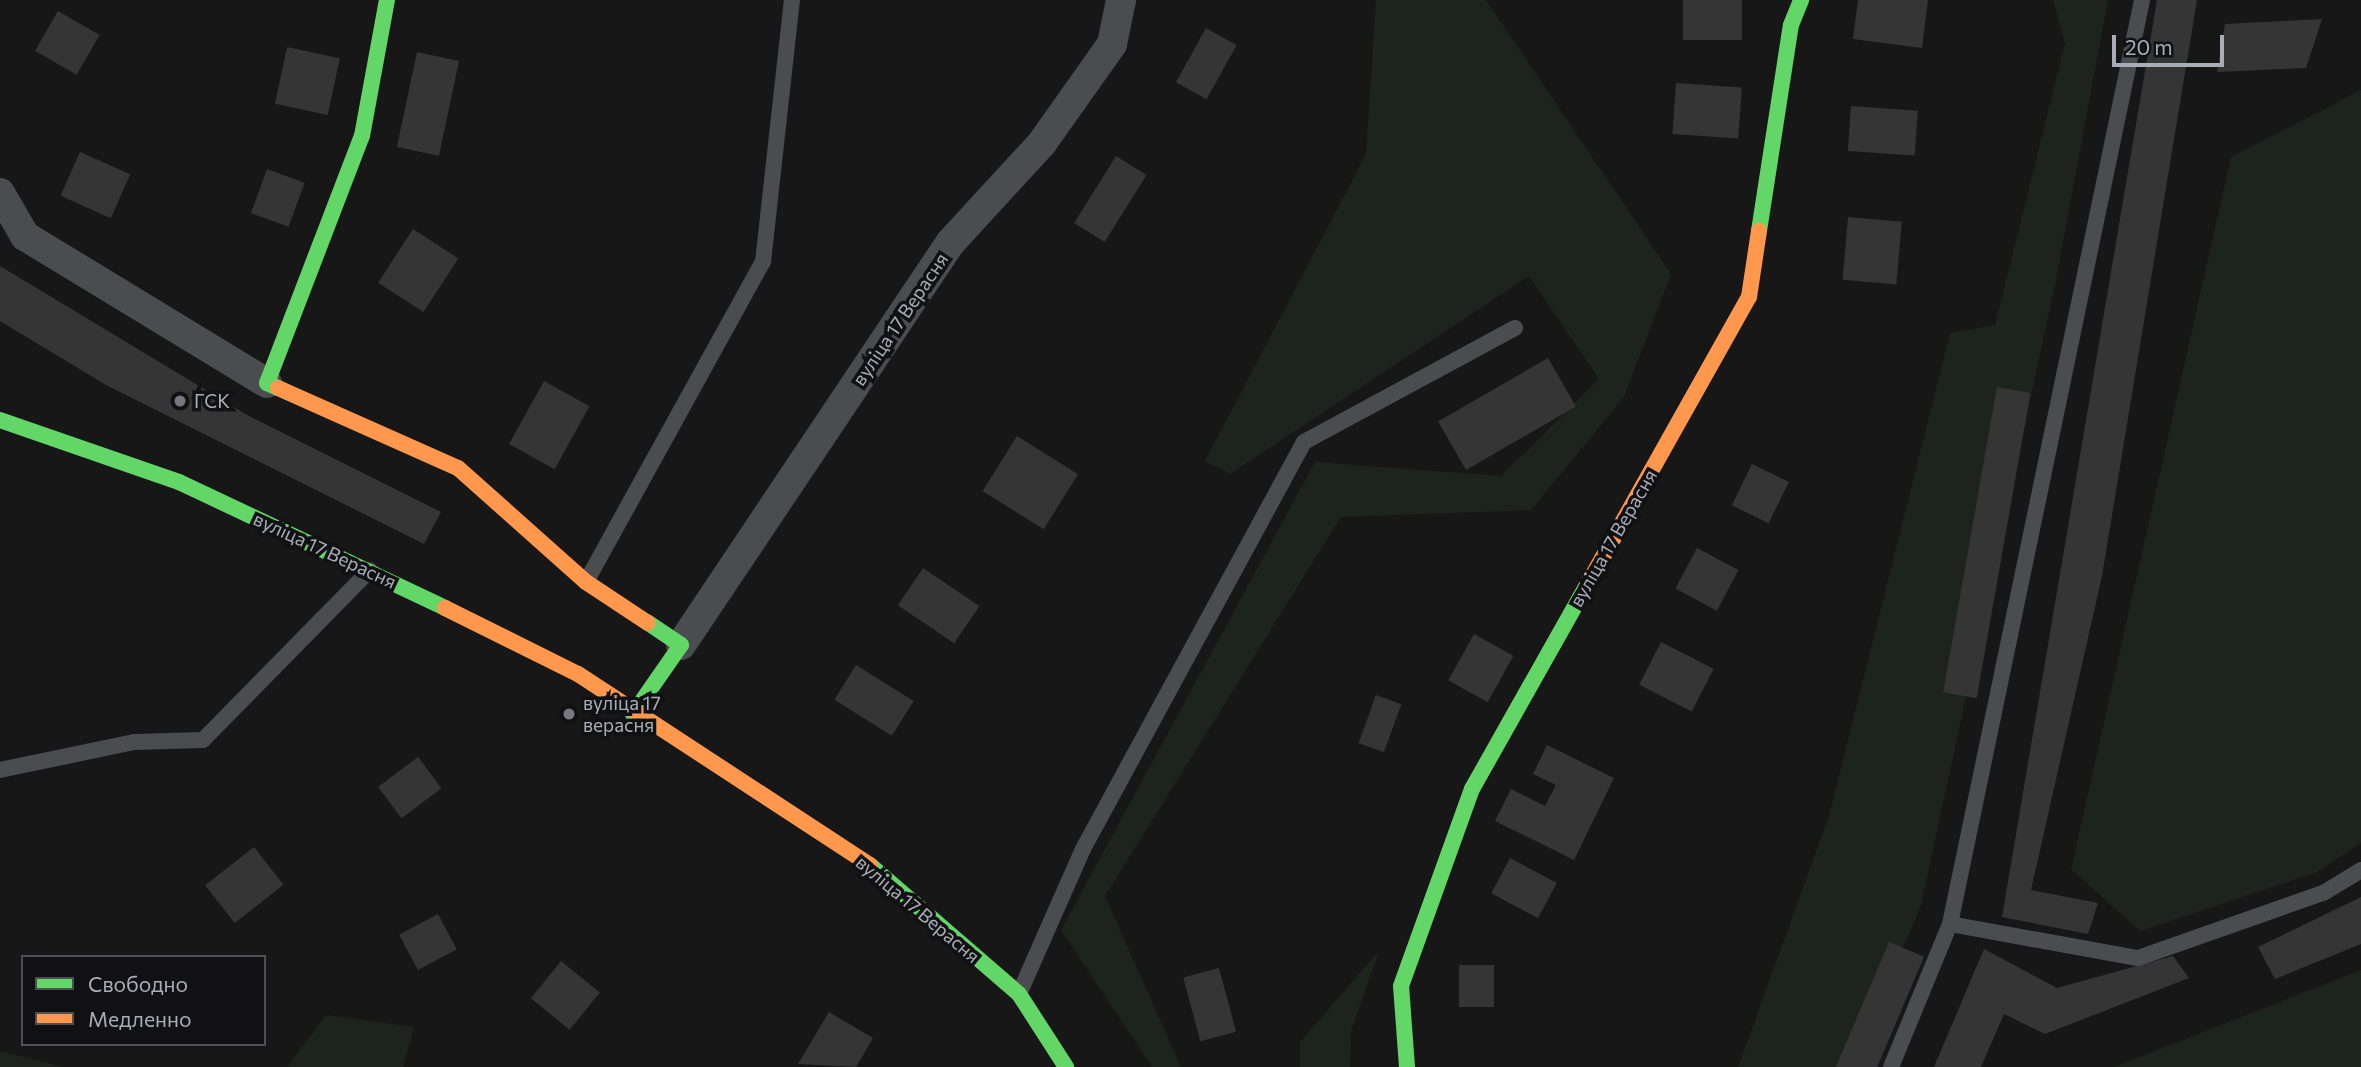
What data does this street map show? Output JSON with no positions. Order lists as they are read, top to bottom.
{
  "streets": {
    "street": ["вуліца 17 Верасня"]
  },
  "places": ["ГСК", "вуліца 17 верасня"],
  "legend": ["Свободно", "Медленно"],
  "scale_bar": "20 m"
}
